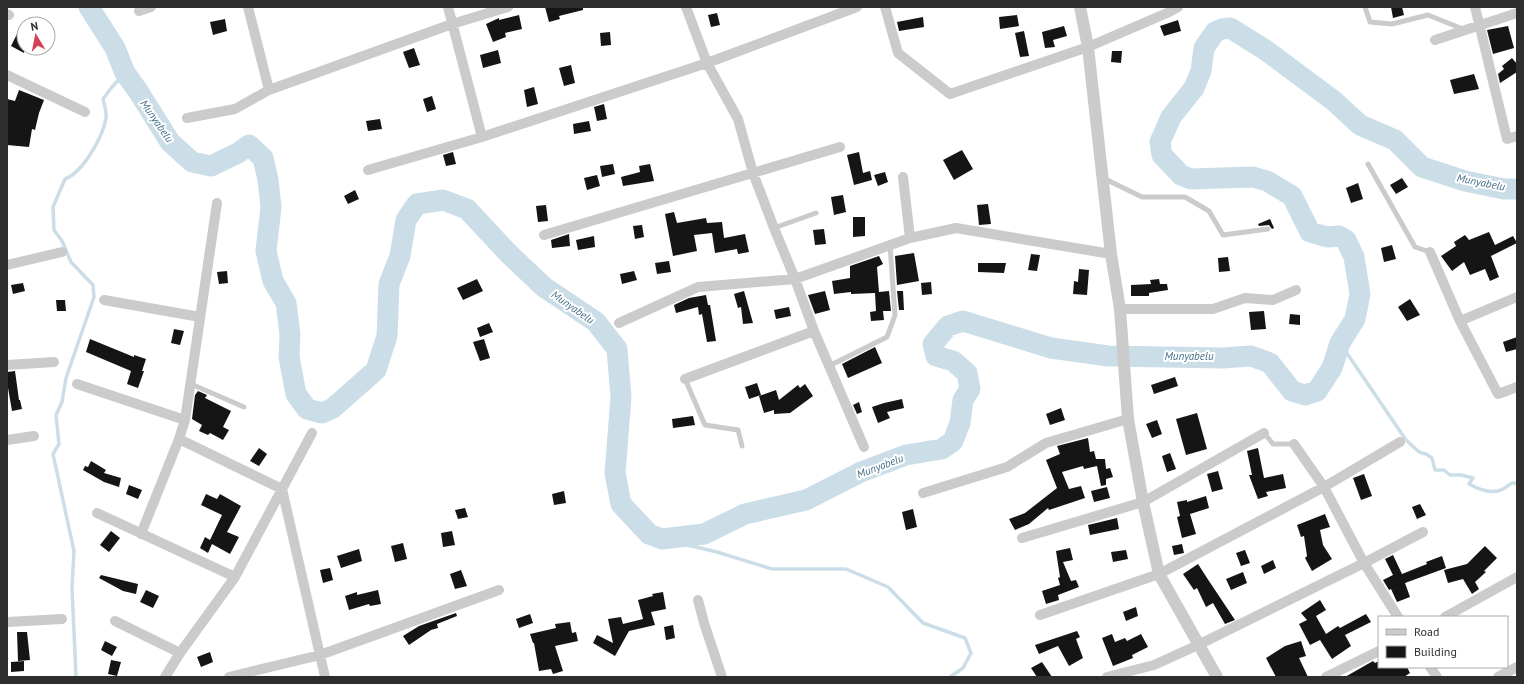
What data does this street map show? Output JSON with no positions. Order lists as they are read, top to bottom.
{
  "water": ["Munyabelu"],
  "legend": ["Road", "Building"],
  "north": "top"
}
